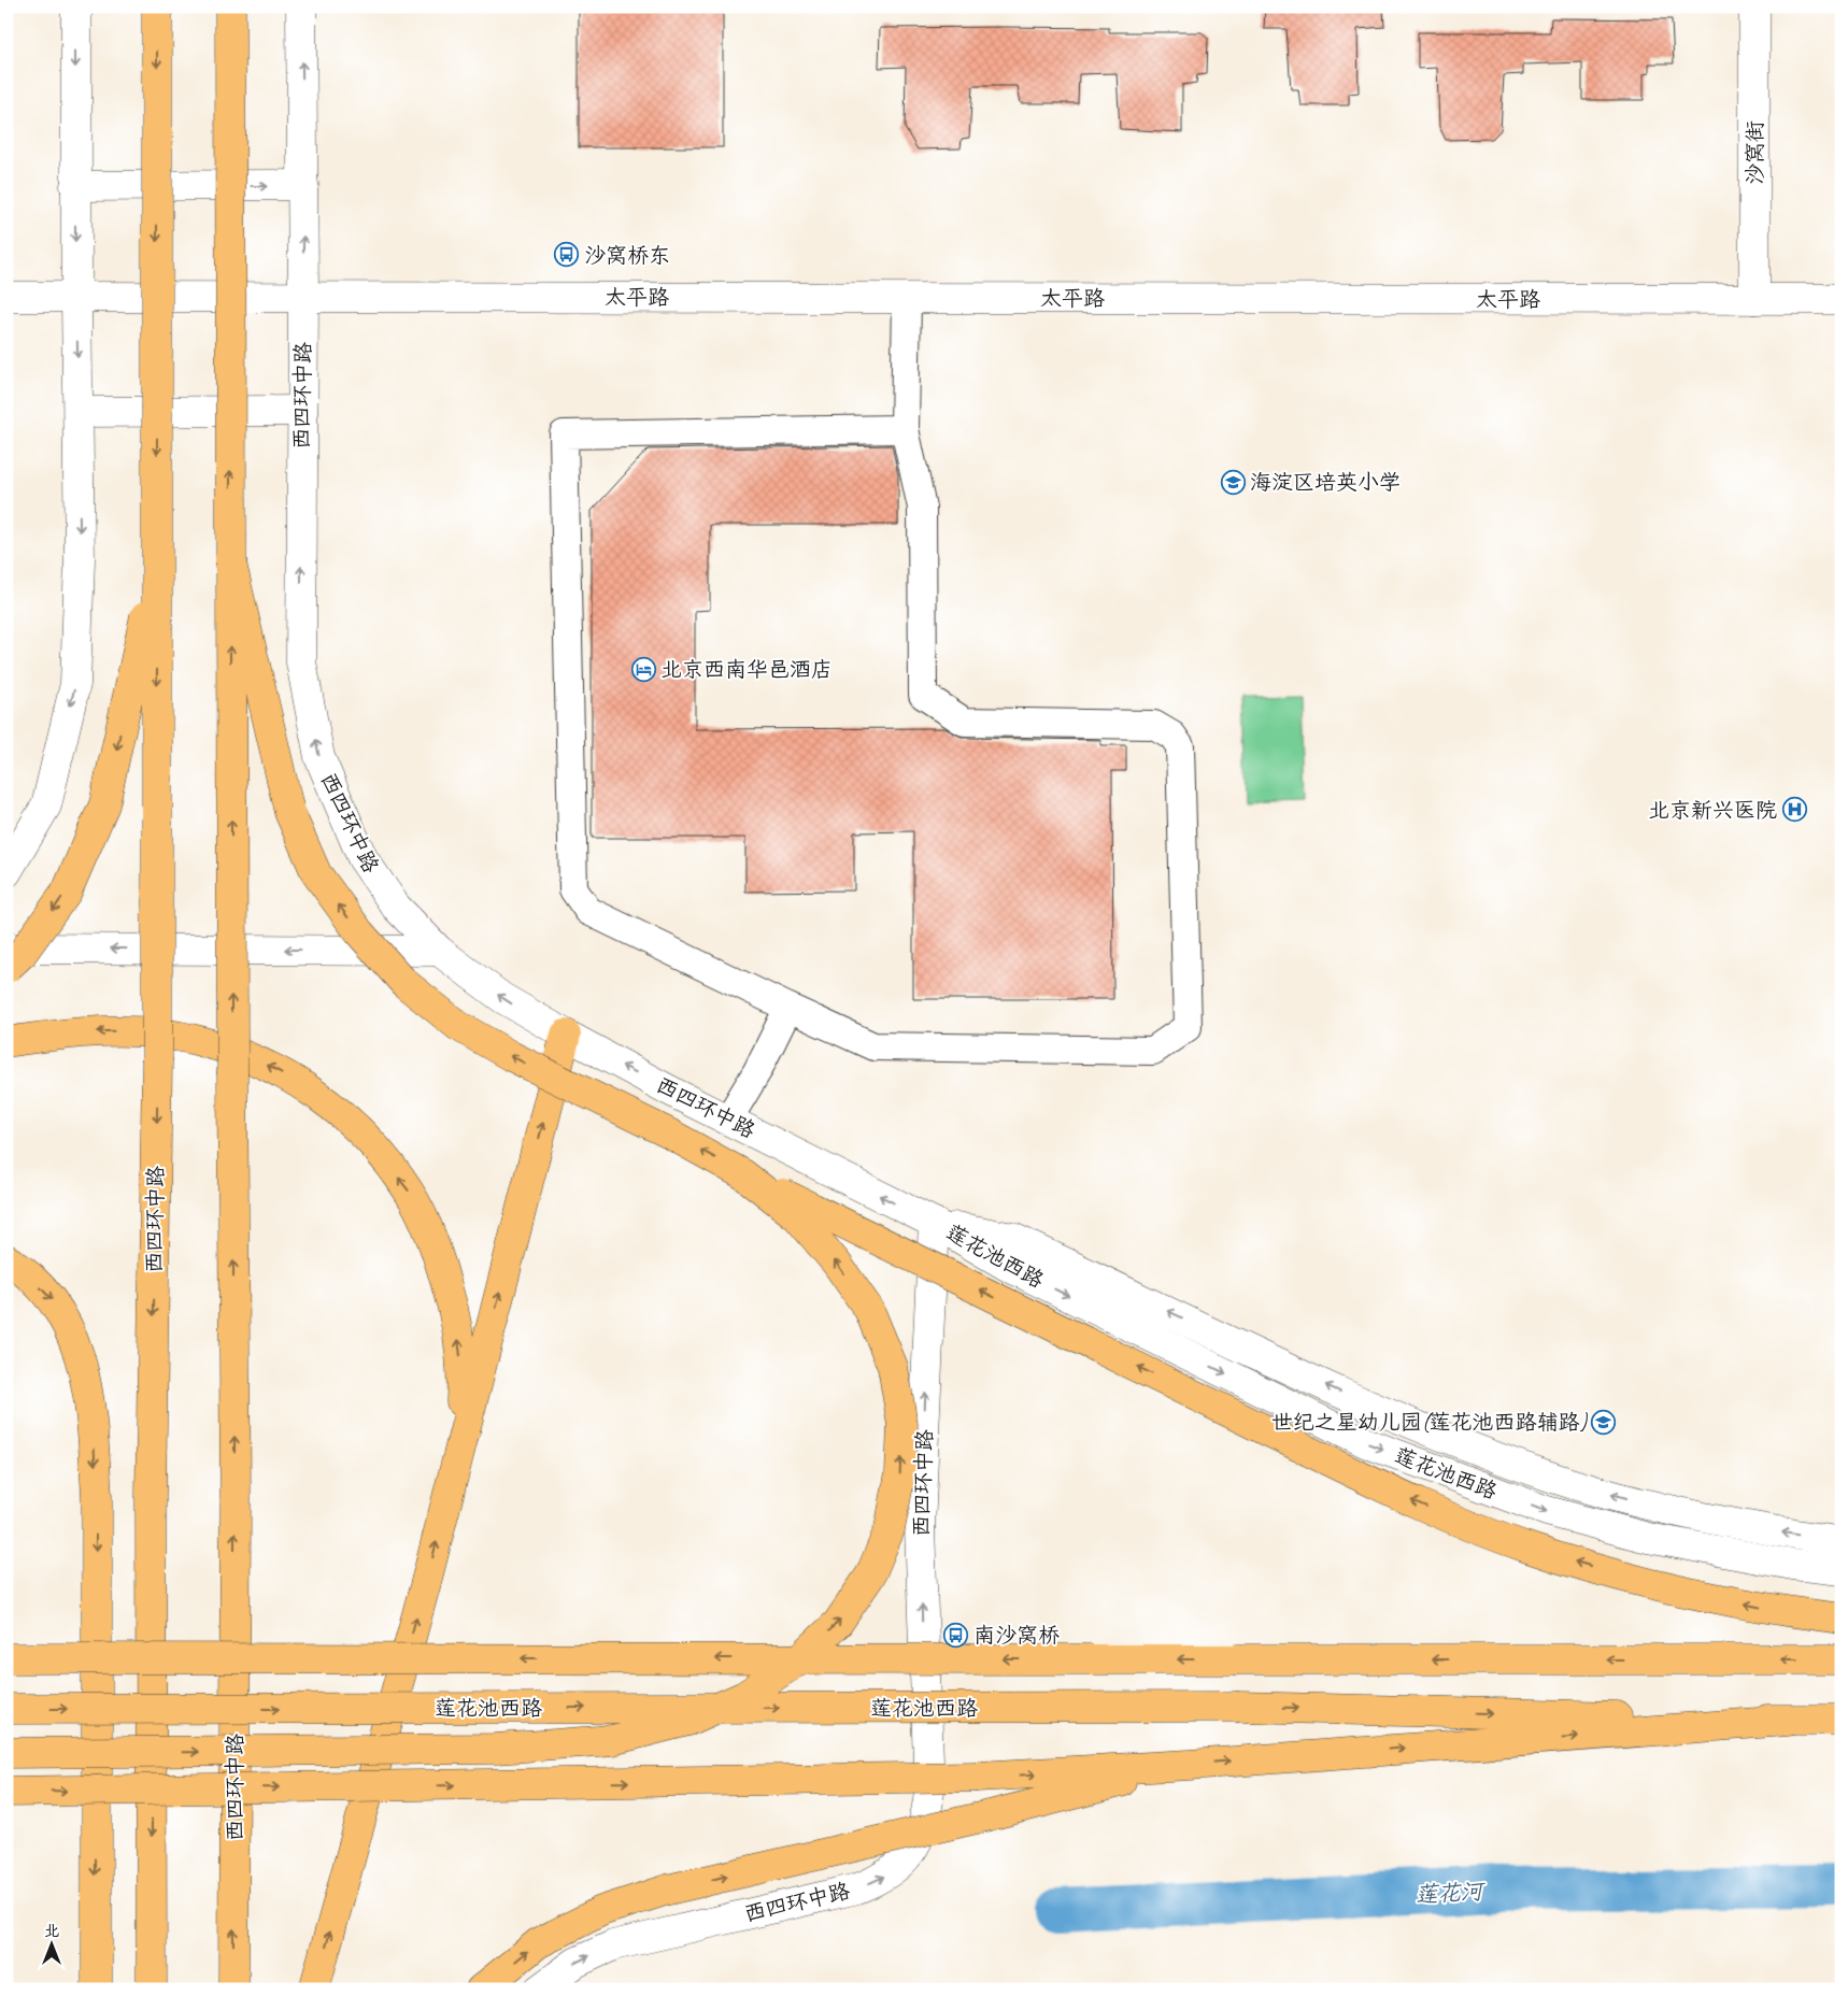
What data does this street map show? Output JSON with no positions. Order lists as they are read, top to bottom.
{
  "streets": {
    "highway": ["西四环中路", "莲花池西路"],
    "street": ["沙窝街", "太平路"]
  },
  "crossings": [
    ["沙窝街", "太平路"],
    ["太平路", "西四环中路"],
    ["西四环中路", "莲花池西路"]
  ],
  "water": ["莲花河"],
  "places": {
    "bus stop": ["沙窝桥东", "南沙窝桥"],
    "school or university": ["海淀区培英小学", "世纪之星幼儿园(莲花池西路辅路)"],
    "hotel": ["北京西南华邑酒店"],
    "hospital": ["北京新兴医院"]
  },
  "north": "top"
}
